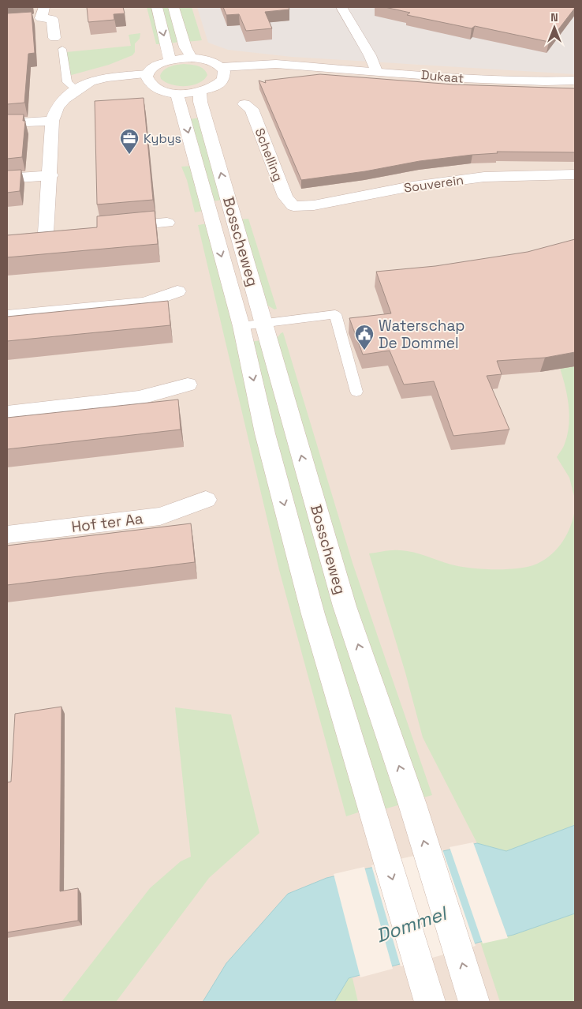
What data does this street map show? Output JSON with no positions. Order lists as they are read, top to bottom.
{
  "streets": {
    "main road": [
      "Dukaat",
      "Schelling",
      "Souverein",
      "Bosscheweg",
      "Hof ter Aa"
    ]
  },
  "crossings": [
    ["Schelling", "Souverein"]
  ],
  "water": ["Dommel"],
  "places": {
    "office": ["Kybys"],
    "public building": ["Waterschap De Dommel"]
  },
  "north": "top"
}
